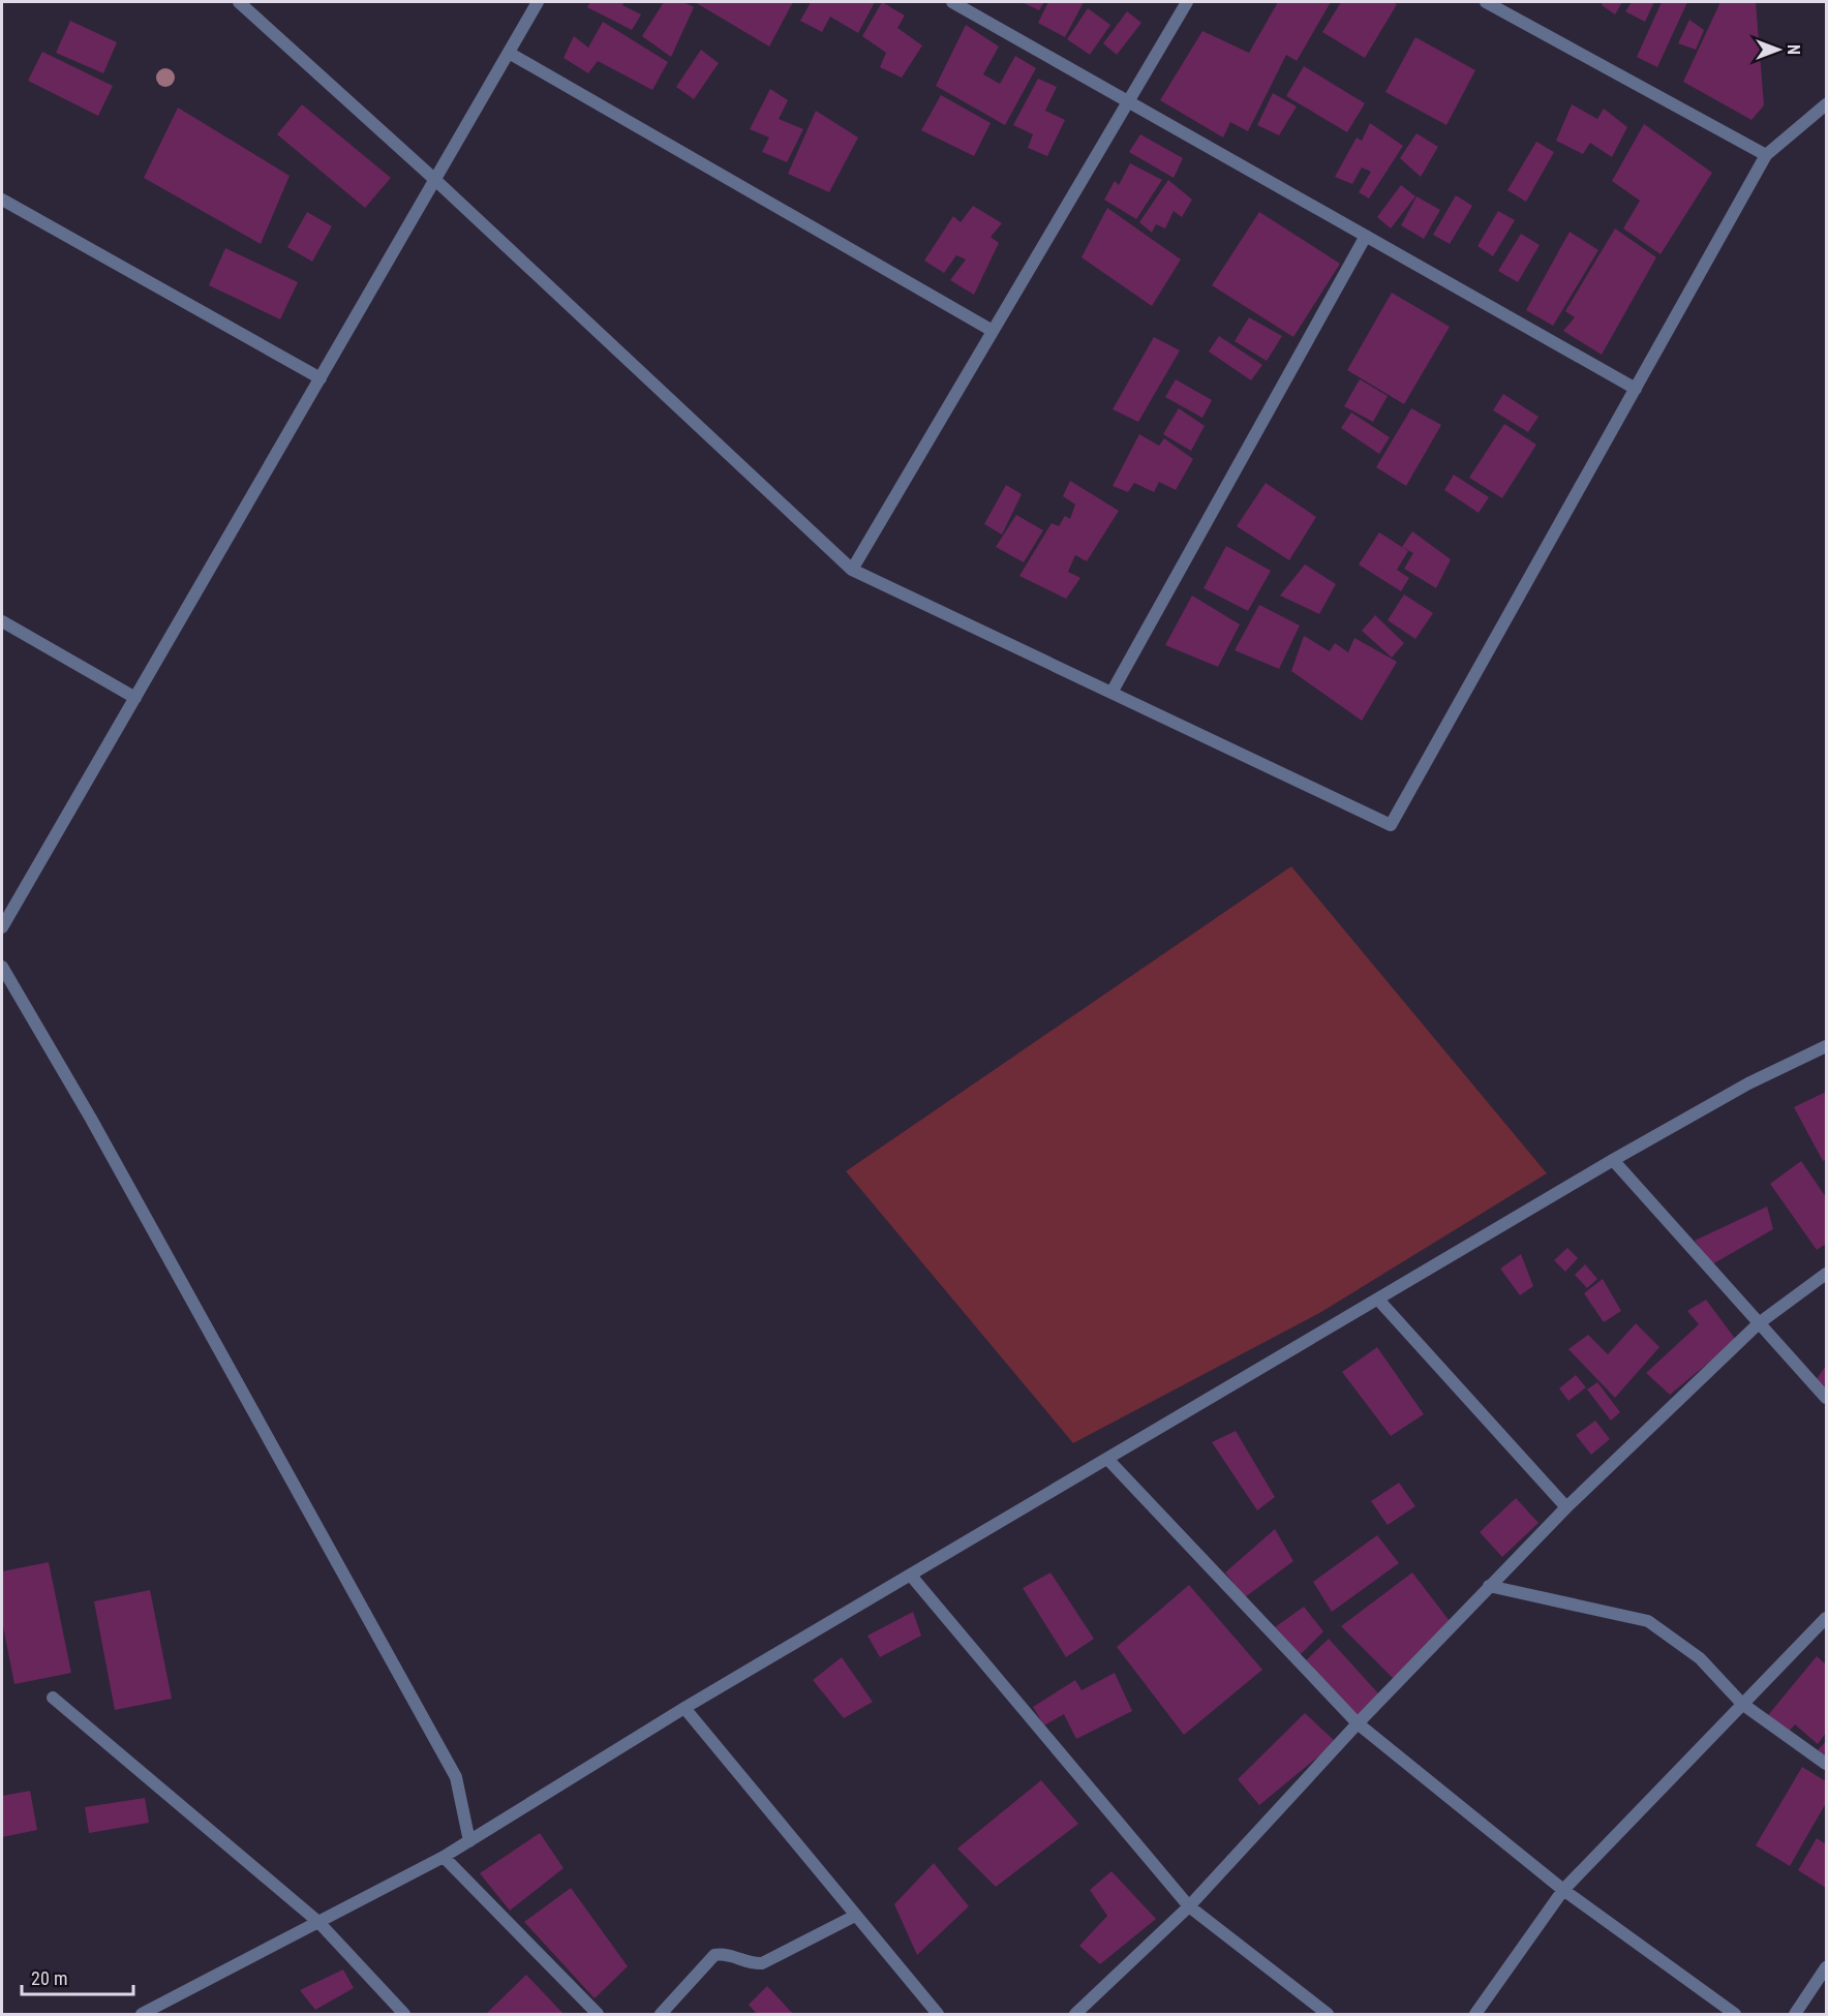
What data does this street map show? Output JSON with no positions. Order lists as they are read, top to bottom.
{
  "scale_bar": "20 m",
  "north": "right"
}
